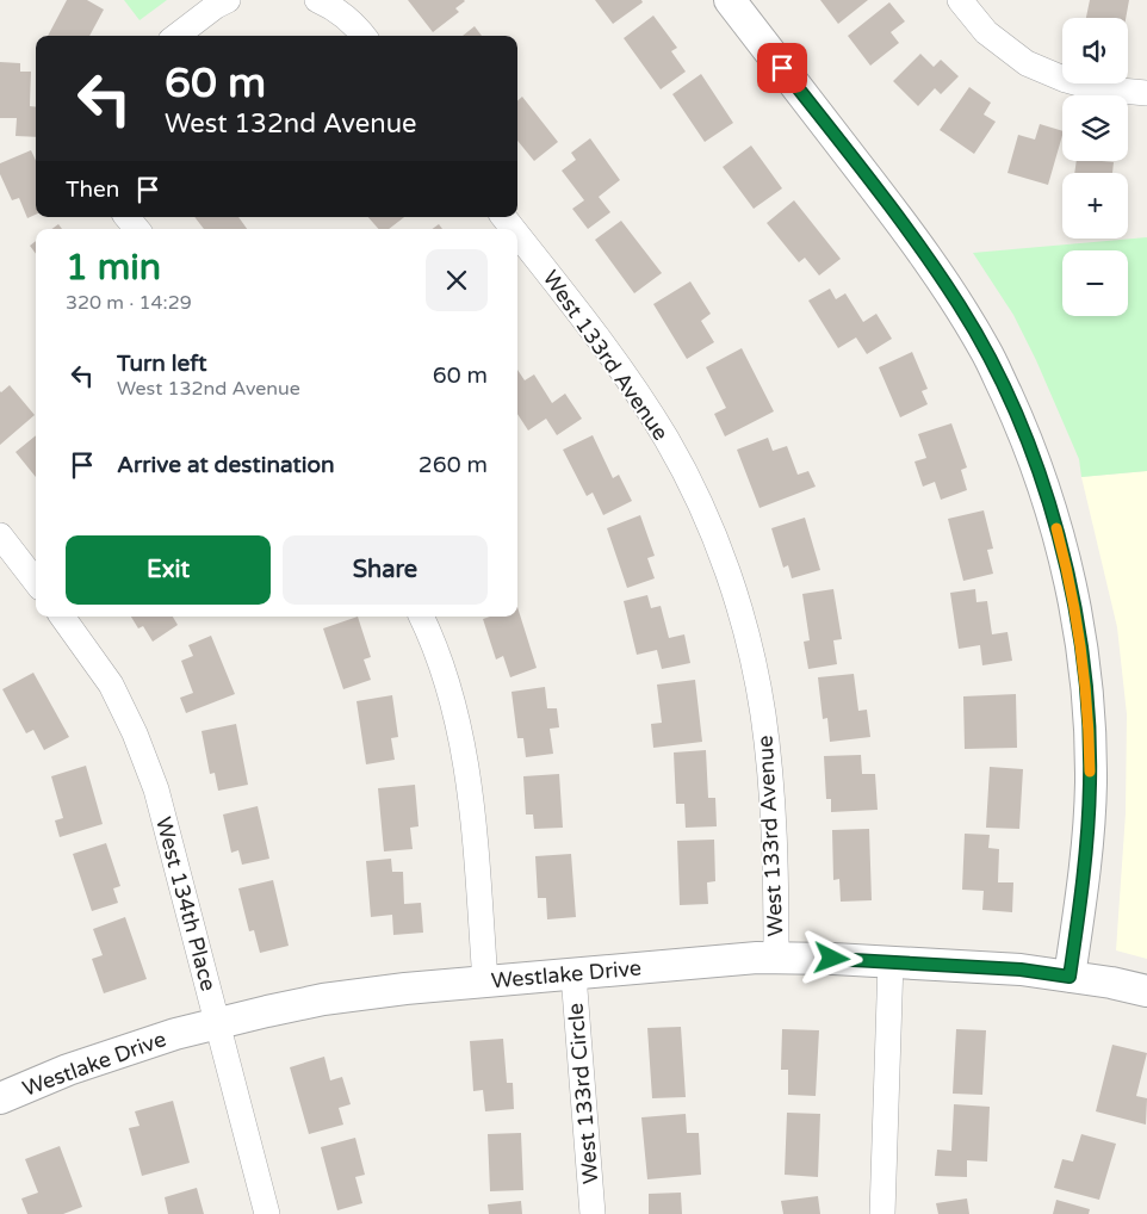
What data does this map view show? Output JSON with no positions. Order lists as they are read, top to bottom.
{
  "streets": {
    "street": [
      "West 133rd Avenue",
      "West 134th Place",
      "Westlake Drive",
      "West 133rd Circle"
    ]
  },
  "crossings": [
    ["West 133rd Avenue", "Westlake Drive"],
    ["West 134th Place", "Westlake Drive"],
    ["Westlake Drive", "West 133rd Circle"]
  ],
  "page": {
    "map_buttons": ["+", "−"],
    "turn": ["60 m", "West 132nd Avenue"],
    "then": "Then",
    "heading": ["1 min", "320 m · 14:29"],
    "list": [
      {
        "name": "Turn left",
        "note": "West 132nd Avenue",
        "value": "60 m"
      },
      {
        "name": "Arrive at destination",
        "value": "260 m"
      }
    ],
    "buttons": ["Exit", "Share"]
  }
}
